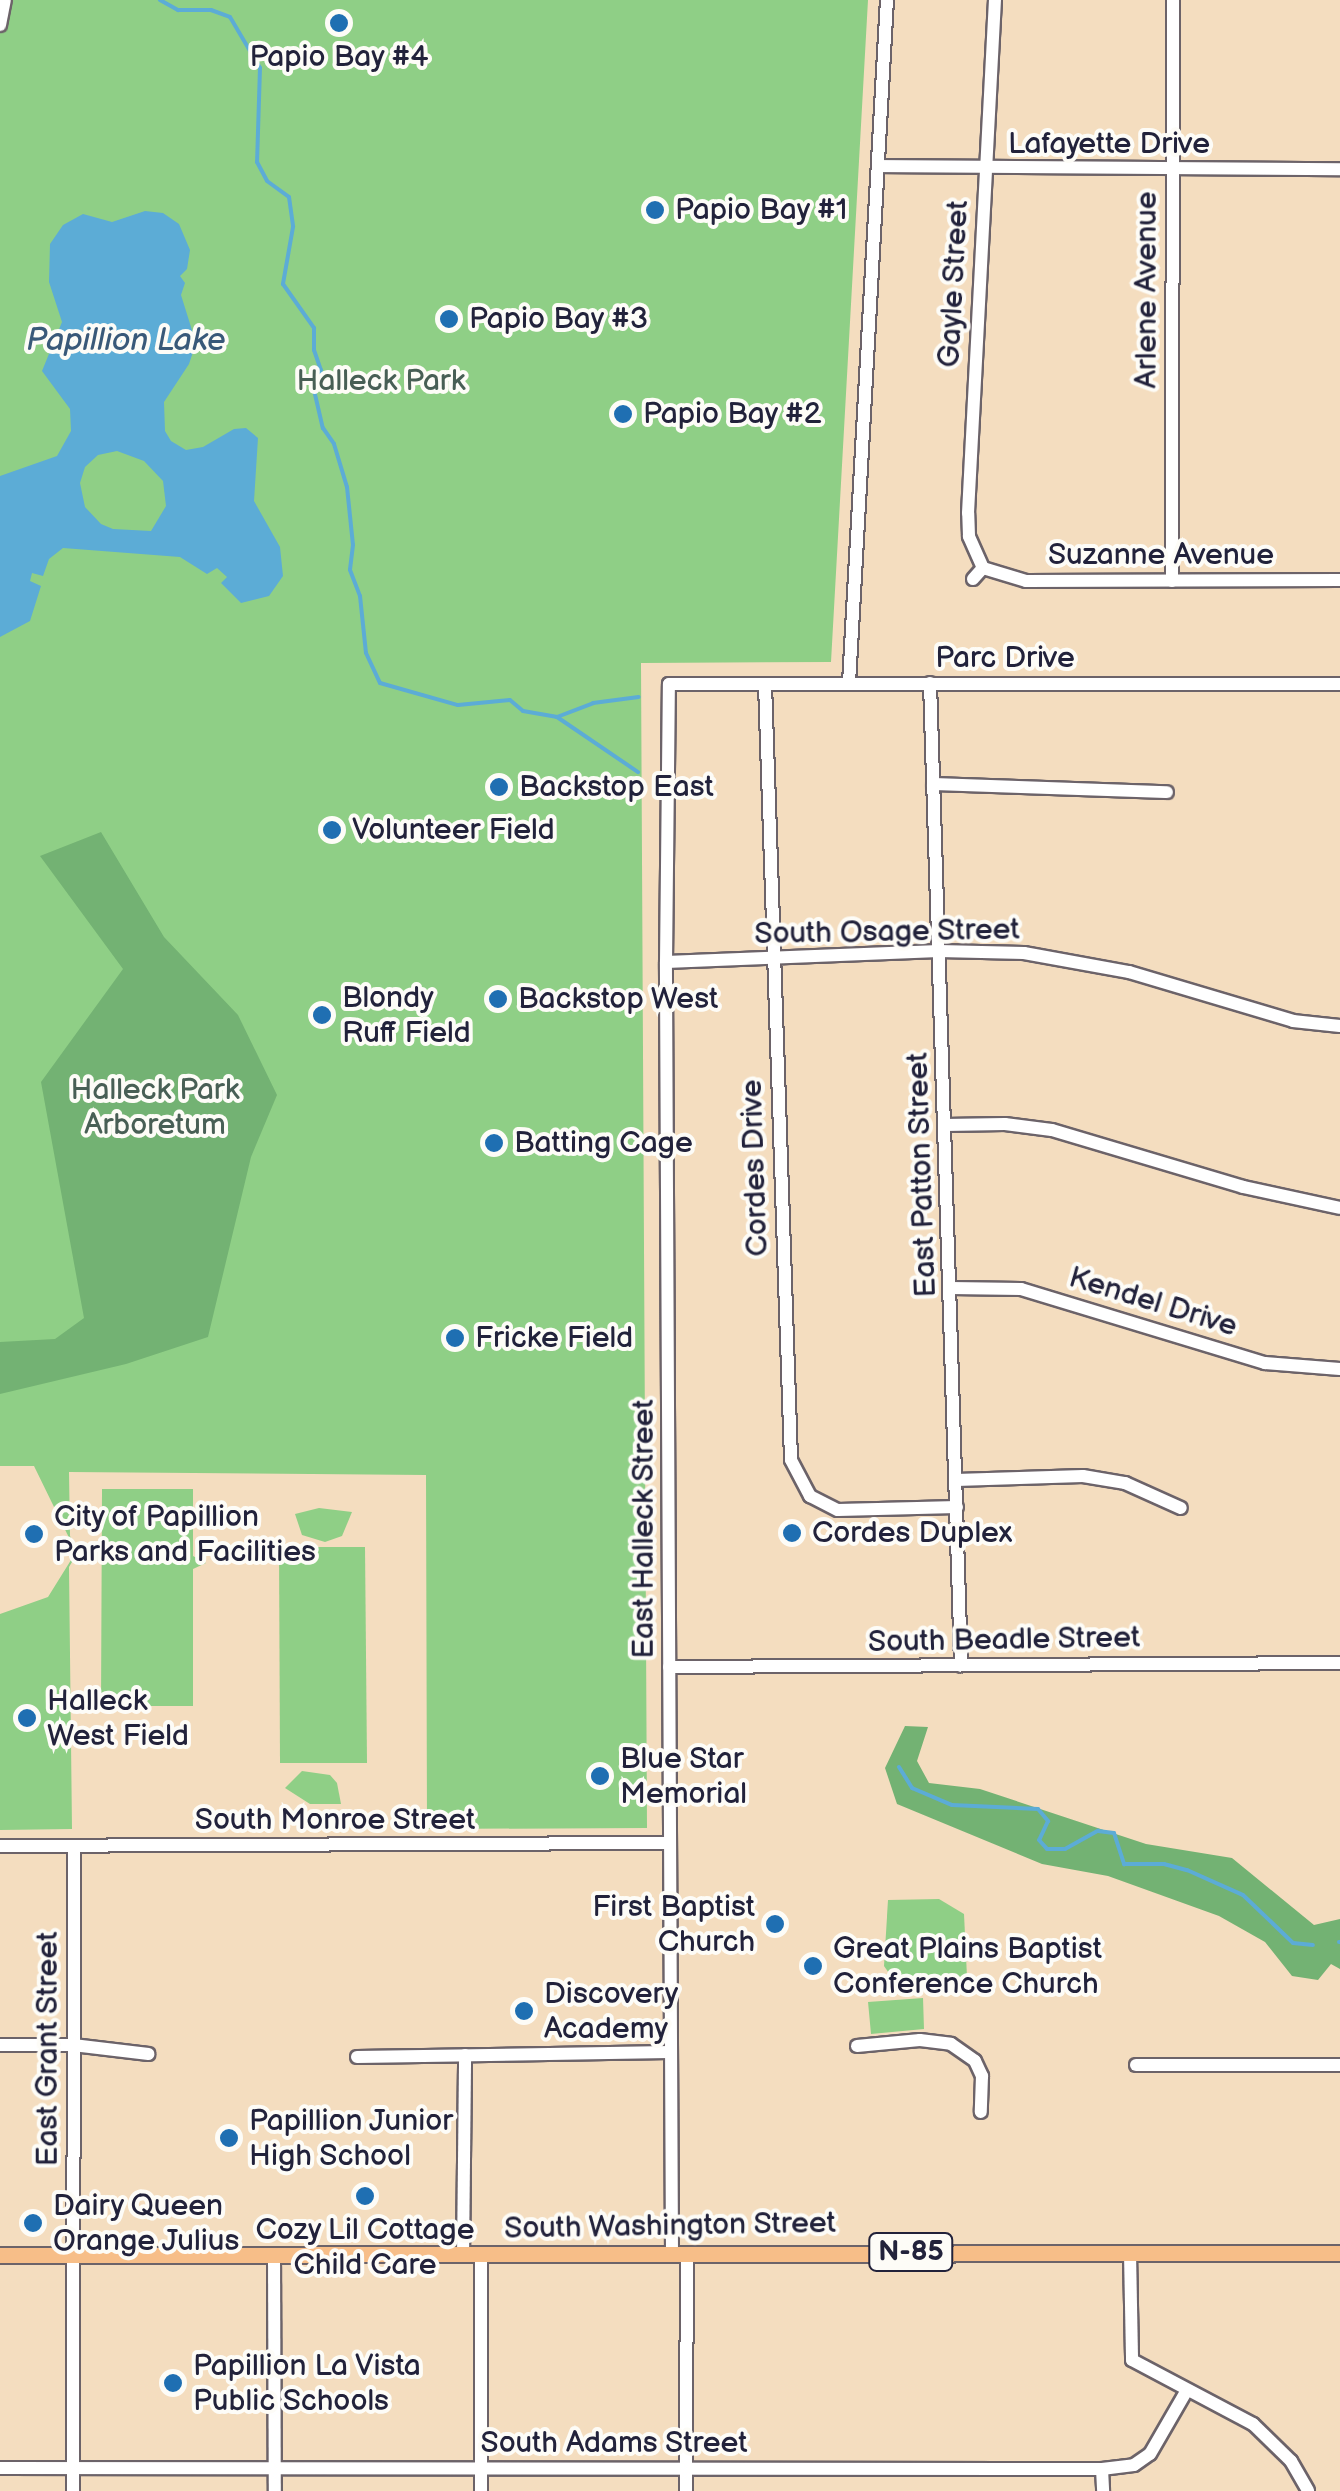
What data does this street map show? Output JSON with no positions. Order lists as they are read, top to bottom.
{
  "streets": {
    "main road": ["South Washington Street", "N-85"],
    "street": [
      "Lafayette Drive",
      "Gayle Street",
      "Arlene Avenue",
      "Suzanne Avenue",
      "Parc Drive",
      "South Osage Street",
      "Cordes Drive",
      "East Patton Street",
      "Kendel Drive",
      "East Halleck Street",
      "South Beadle Street",
      "South Monroe Street",
      "East Grant Street",
      "South Adams Street"
    ]
  },
  "crossings": [
    ["Lafayette Drive", "Gayle Street"],
    ["Lafayette Drive", "Arlene Avenue"],
    ["Gayle Street", "Suzanne Avenue"],
    ["Arlene Avenue", "Suzanne Avenue"],
    ["Parc Drive", "Cordes Drive"],
    ["Parc Drive", "East Patton Street"],
    ["Parc Drive", "East Halleck Street"],
    ["South Osage Street", "Cordes Drive"],
    ["South Osage Street", "East Patton Street"],
    ["South Osage Street", "East Halleck Street"],
    ["Cordes Drive", "East Patton Street"],
    ["East Patton Street", "Kendel Drive"],
    ["East Patton Street", "South Beadle Street"],
    ["East Halleck Street", "South Beadle Street"],
    ["East Halleck Street", "South Monroe Street"],
    ["East Halleck Street", "South Washington Street"],
    ["East Halleck Street", "South Adams Street"],
    ["South Monroe Street", "East Grant Street"],
    ["East Grant Street", "South Washington Street"],
    ["East Grant Street", "South Adams Street"]
  ],
  "water": ["Papillion Lake"],
  "parks": ["Halleck Park", "Halleck Park Arboretum"],
  "places": [
    "Papio Bay #4",
    "Papio Bay #1",
    "Papio Bay #3",
    "Papio Bay #2",
    "Backstop East",
    "Volunteer Field",
    "Backstop West",
    "Blondy Ruff Field",
    "Batting Cage",
    "Fricke Field",
    "Cordes Duplex",
    "City of Papillion Parks and Facilities",
    "Halleck West Field",
    "Blue Star Memorial",
    "First Baptist Church",
    "Great Plains Baptist Conference Church",
    "Discovery Academy",
    "Papillion Junior High School",
    "Cozy Lil Cottage Child Care",
    "Dairy Queen Orange Julius",
    "Papillion La Vista Public Schools"
  ]
}
